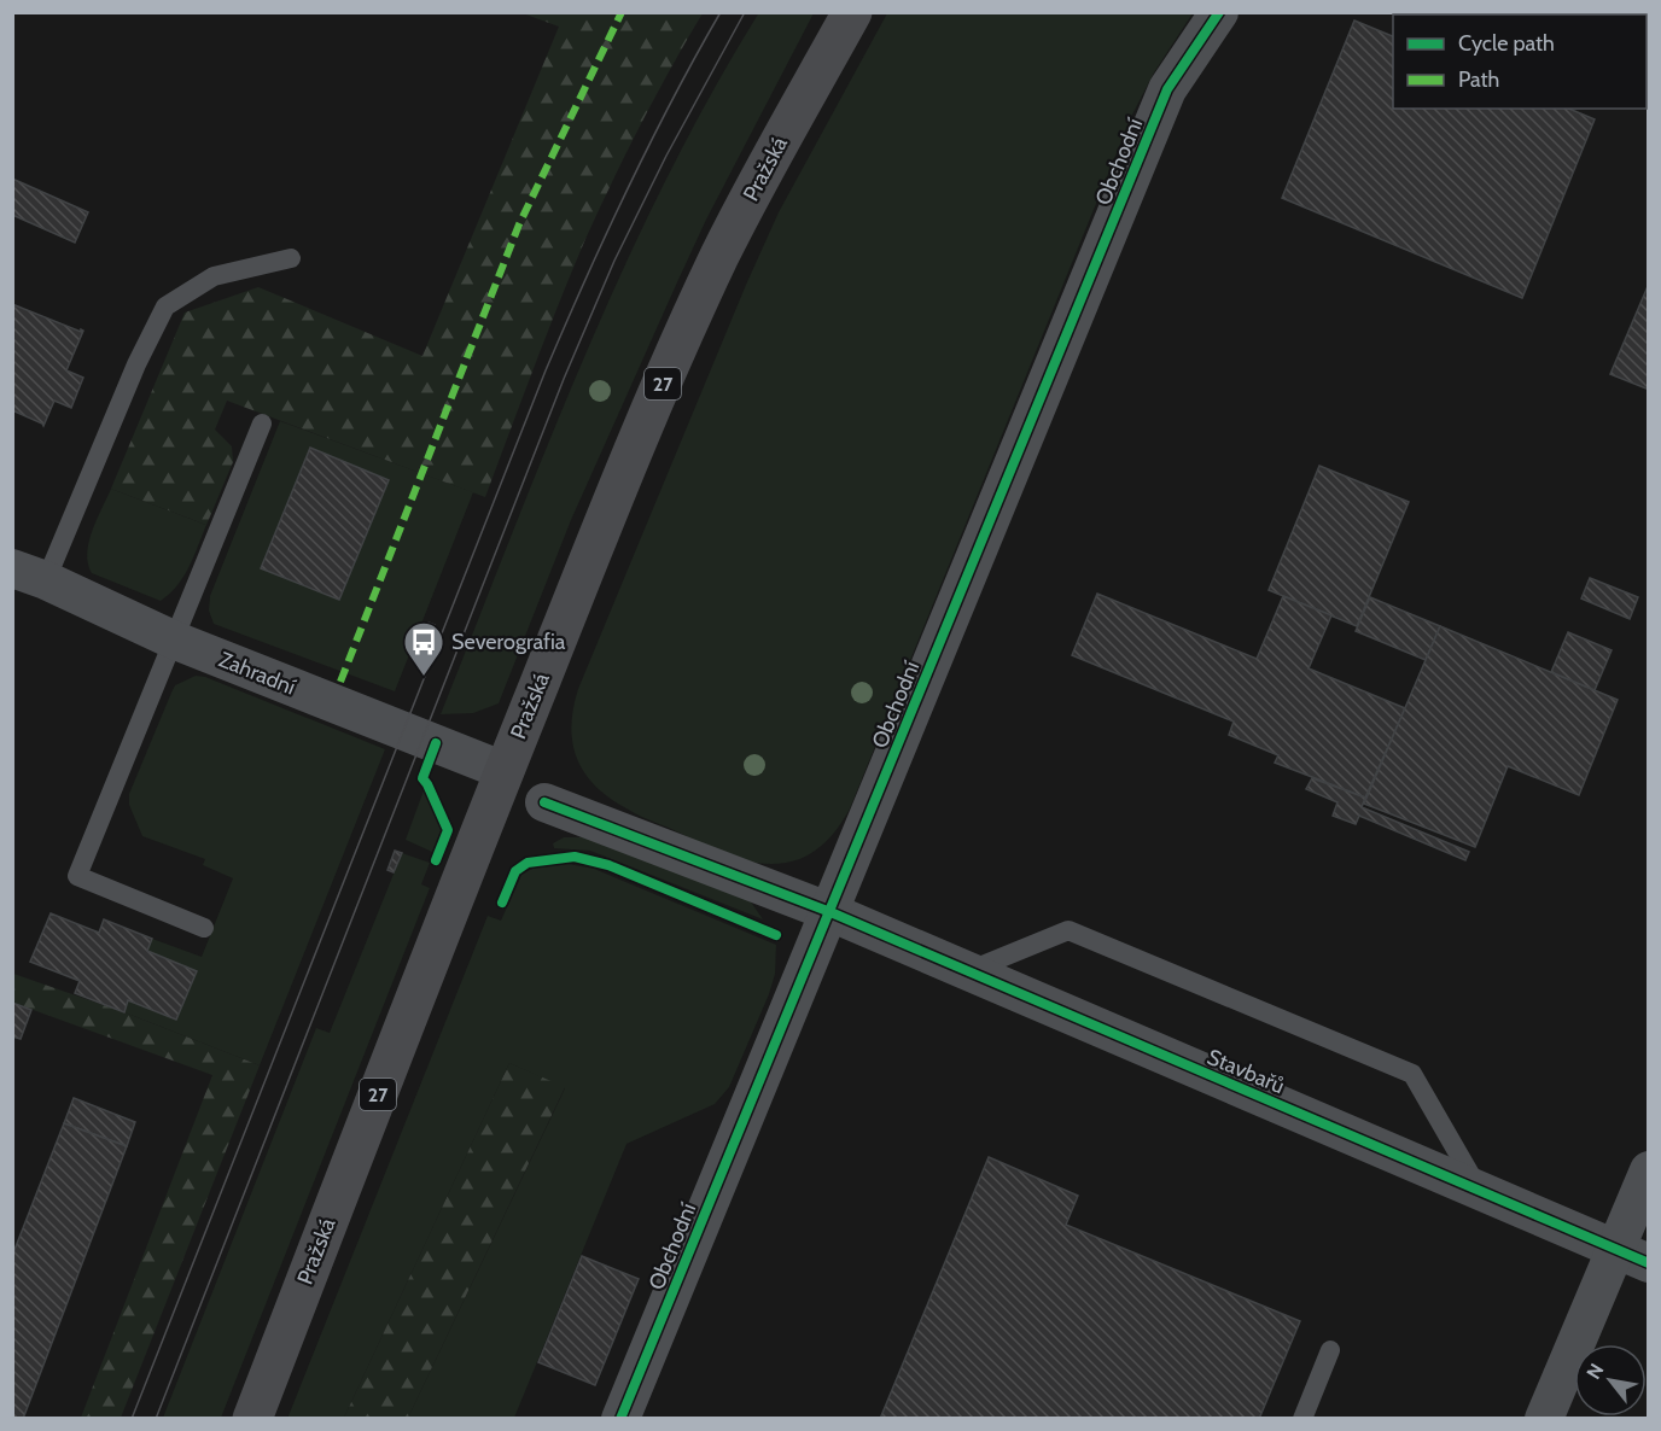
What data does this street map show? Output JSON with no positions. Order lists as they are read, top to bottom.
{
  "streets": {
    "main road": ["Pražská", "27"],
    "street": ["Obchodní", "Zahradní", "Stavbařů"]
  },
  "crossings": [
    ["Obchodní", "Stavbařů"],
    ["Pražská", "Zahradní"]
  ],
  "places": {
    "bus stop": ["Severografia"]
  },
  "legend": ["Cycle path", "Path"],
  "north": "top left"
}
